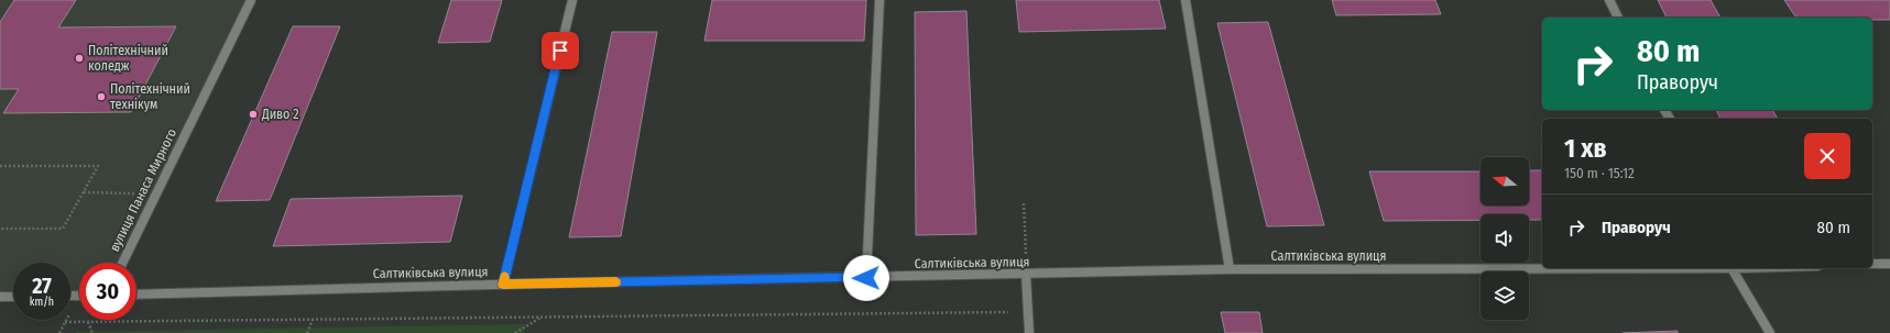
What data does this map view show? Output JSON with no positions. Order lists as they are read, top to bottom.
{
  "streets": {
    "street": ["вулиця Панаса Мирного", "Салтиківська вулиця"]
  },
  "places": ["Політехнічний коледж", "Політехнічний технікум", "Диво 2"],
  "north": "left",
  "page": {
    "turn": ["80 m", "Праворуч"],
    "heading": ["1 хв", "150 m · 15:12"],
    "list": [
      {
        "name": "Праворуч",
        "value": "80 m"
      }
    ],
    "speed": "27 km/h",
    "limit": "30"
  }
}
